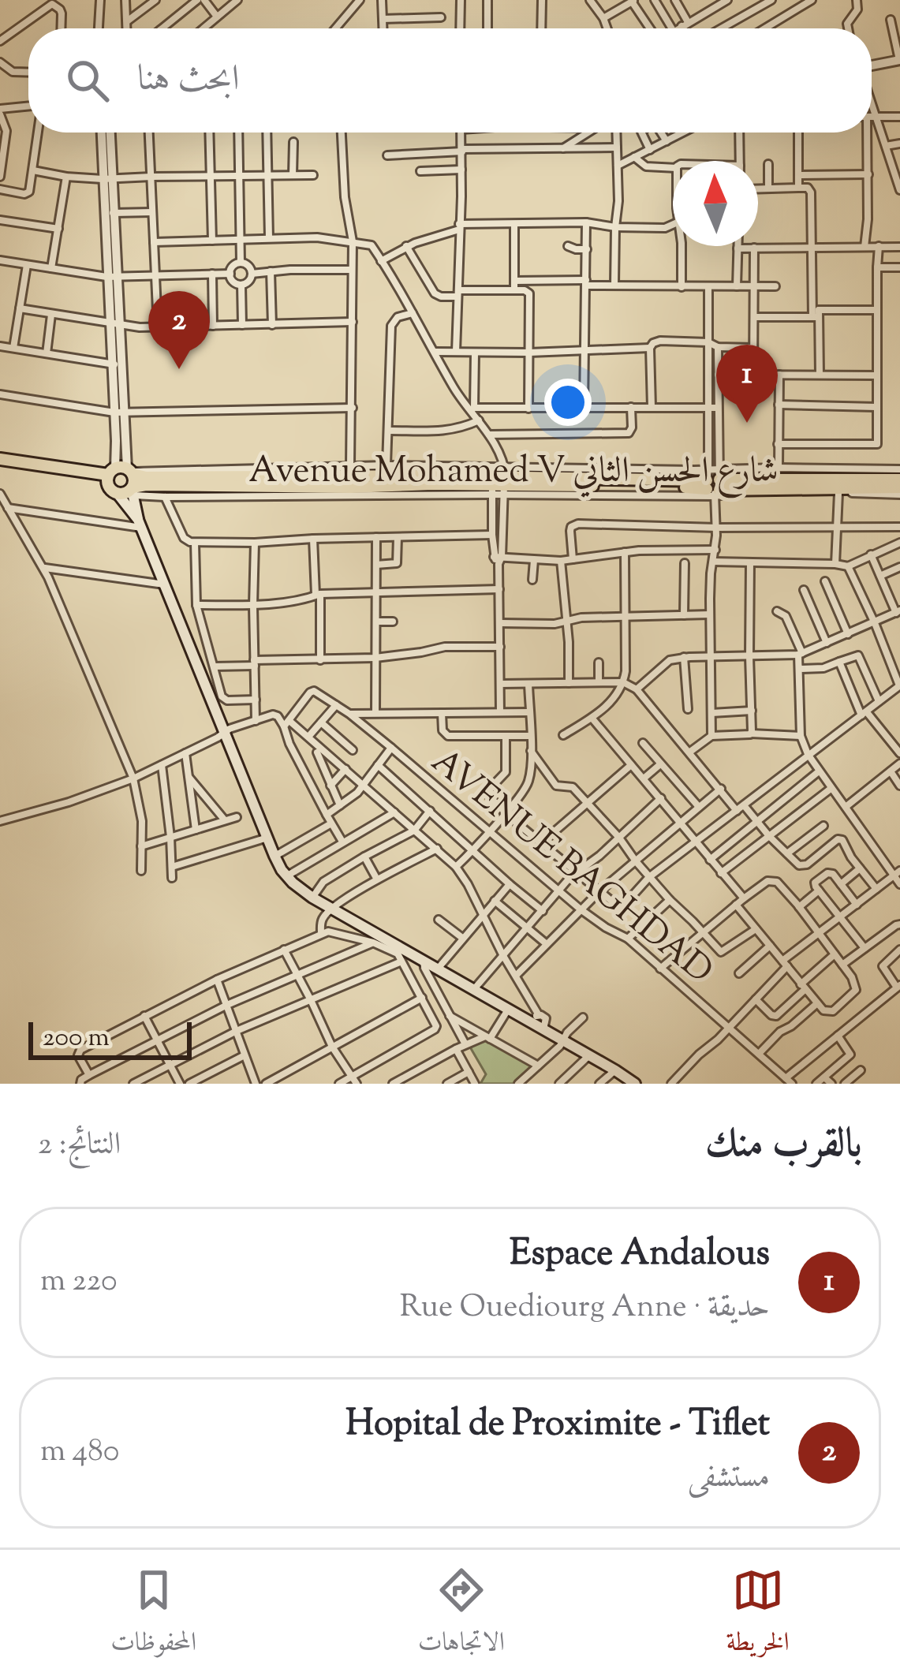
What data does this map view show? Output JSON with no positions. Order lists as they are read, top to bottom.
{
  "streets": {
    "street": ["Avenue Mohamed V شارع الحسن الثاني", "AVENUE BAGHDAD"]
  },
  "scale_bar": "200 m",
  "north": "top",
  "page": {
    "search": "ابحث هنا",
    "pins": ["2", "1"],
    "scale": "200 m",
    "heading": ["بالقرب منك", "النتائج: 2"],
    "list": [
      {
        "mark": "1",
        "name": "Espace Andalous",
        "note": "حديقة · Rue Ouediourg Anne",
        "value": "220 m"
      },
      {
        "mark": "2",
        "name": "Hopital de Proximite - Tiflet",
        "note": "مستشفى",
        "value": "480 m"
      }
    ],
    "nav": ["الخريطة", "الاتجاهات", "المحفوظات"]
  }
}
